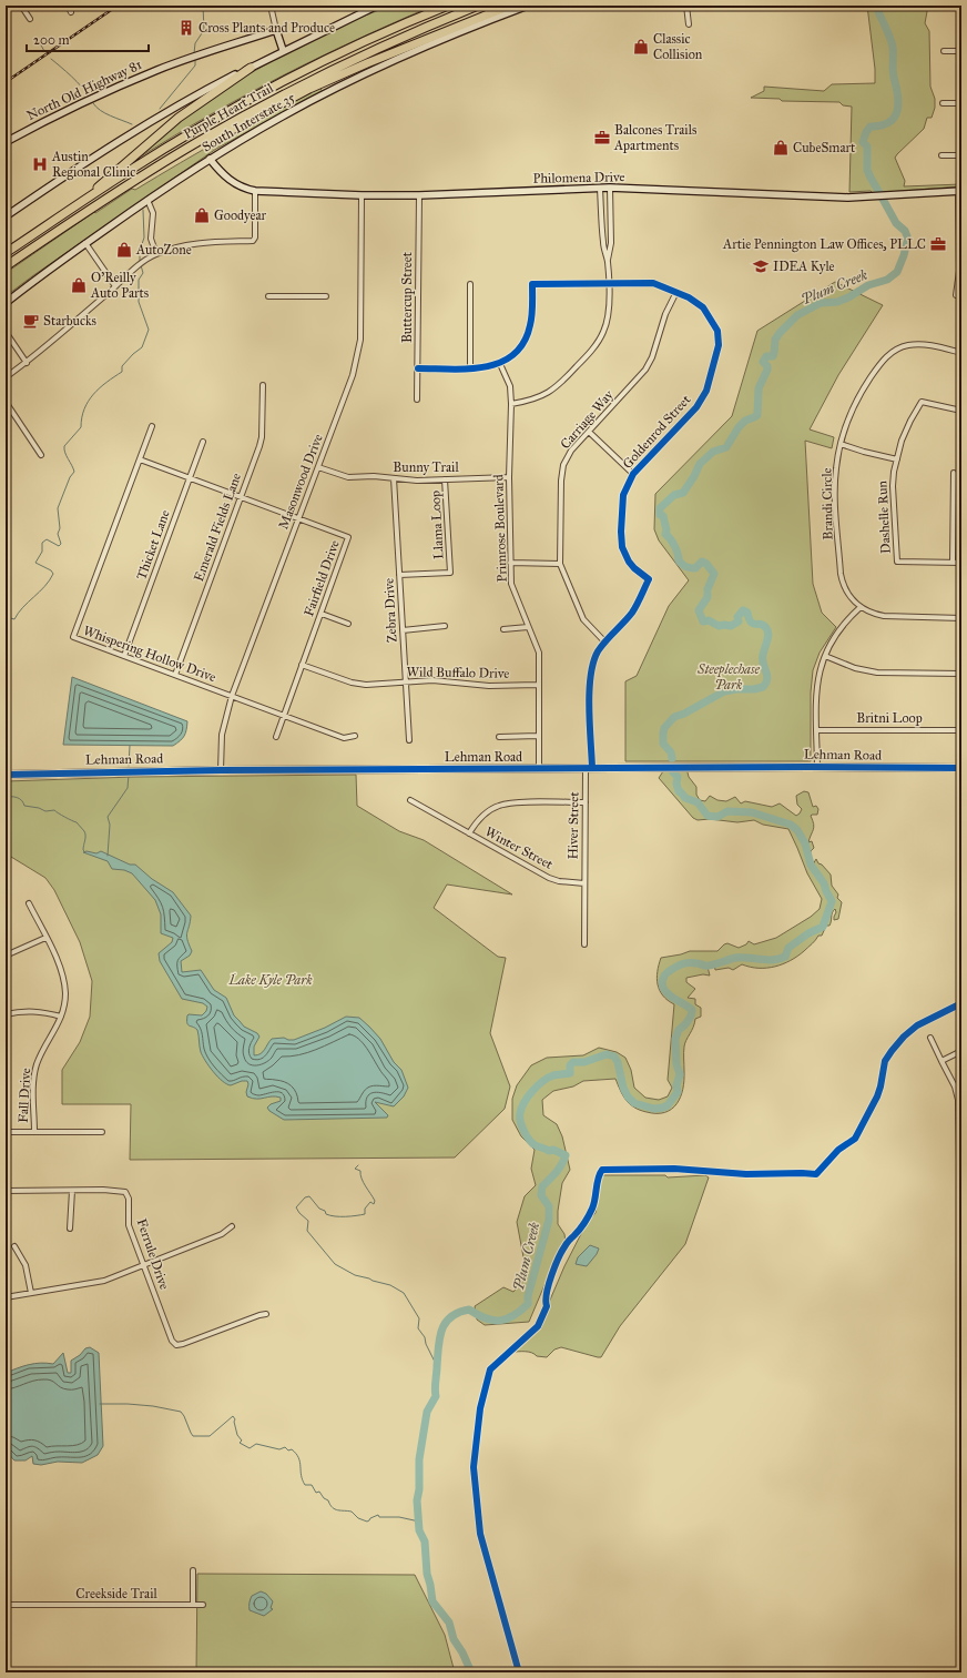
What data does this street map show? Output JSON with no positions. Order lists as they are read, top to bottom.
{
  "streets": {
    "highway": ["Purple Heart Trail"],
    "street": [
      "North Old Highway 81",
      "South Interstate 35",
      "Philomena Drive",
      "Buttercup Street",
      "Carriage Way",
      "Goldenrod Street",
      "Bunny Trail",
      "Masonwood Drive",
      "Brandi Circle",
      "Dashelle Run",
      "Llama Loop",
      "Emerald Fields Lane",
      "Primrose Boulevard",
      "Thicket Lane",
      "Fairfield Drive",
      "Zebra Drive",
      "Whispering Hollow Drive",
      "Wild Buffalo Drive",
      "Britni Loop",
      "Lehman Road",
      "Hiver Street",
      "Winter Street",
      "Fall Drive",
      "Ferrule Drive",
      "Creekside Trail"
    ]
  },
  "crossings": [
    ["South Interstate 35", "Philomena Drive"],
    ["Philomena Drive", "Buttercup Street"],
    ["Philomena Drive", "Masonwood Drive"],
    ["Buttercup Street", "Goldenrod Street"],
    ["Carriage Way", "Goldenrod Street"],
    ["Goldenrod Street", "Primrose Boulevard"],
    ["Goldenrod Street", "Lehman Road"],
    ["Goldenrod Street", "Hiver Street"],
    ["Bunny Trail", "Masonwood Drive"],
    ["Bunny Trail", "Llama Loop"],
    ["Bunny Trail", "Primrose Boulevard"],
    ["Bunny Trail", "Zebra Drive"],
    ["Masonwood Drive", "Fairfield Drive"],
    ["Masonwood Drive", "Whispering Hollow Drive"],
    ["Masonwood Drive", "Lehman Road"],
    ["Llama Loop", "Zebra Drive"],
    ["Emerald Fields Lane", "Fairfield Drive"],
    ["Emerald Fields Lane", "Whispering Hollow Drive"],
    ["Primrose Boulevard", "Wild Buffalo Drive"],
    ["Primrose Boulevard", "Lehman Road"],
    ["Thicket Lane", "Fairfield Drive"],
    ["Thicket Lane", "Whispering Hollow Drive"],
    ["Fairfield Drive", "Whispering Hollow Drive"],
    ["Fairfield Drive", "Wild Buffalo Drive"],
    ["Zebra Drive", "Wild Buffalo Drive"],
    ["Lehman Road", "Hiver Street"],
    ["Hiver Street", "Winter Street"]
  ],
  "water": ["Plum Creek"],
  "parks": ["Steeplechase Park", "Lake Kyle Park"],
  "places": {
    "building": ["Cross Plants and Produce"],
    "shop": [
      "Classic Collision",
      "CubeSmart",
      "Goodyear",
      "AutoZone",
      "O'Reilly Auto Parts"
    ],
    "office": ["Balcones Trails Apartments", "Artie Pennington Law Offices, PLLC"],
    "hospital": ["Austin Regional Clinic"],
    "school or university": ["IDEA Kyle"],
    "cafe": ["Starbucks"]
  },
  "scale_bar": "200 m"
}
